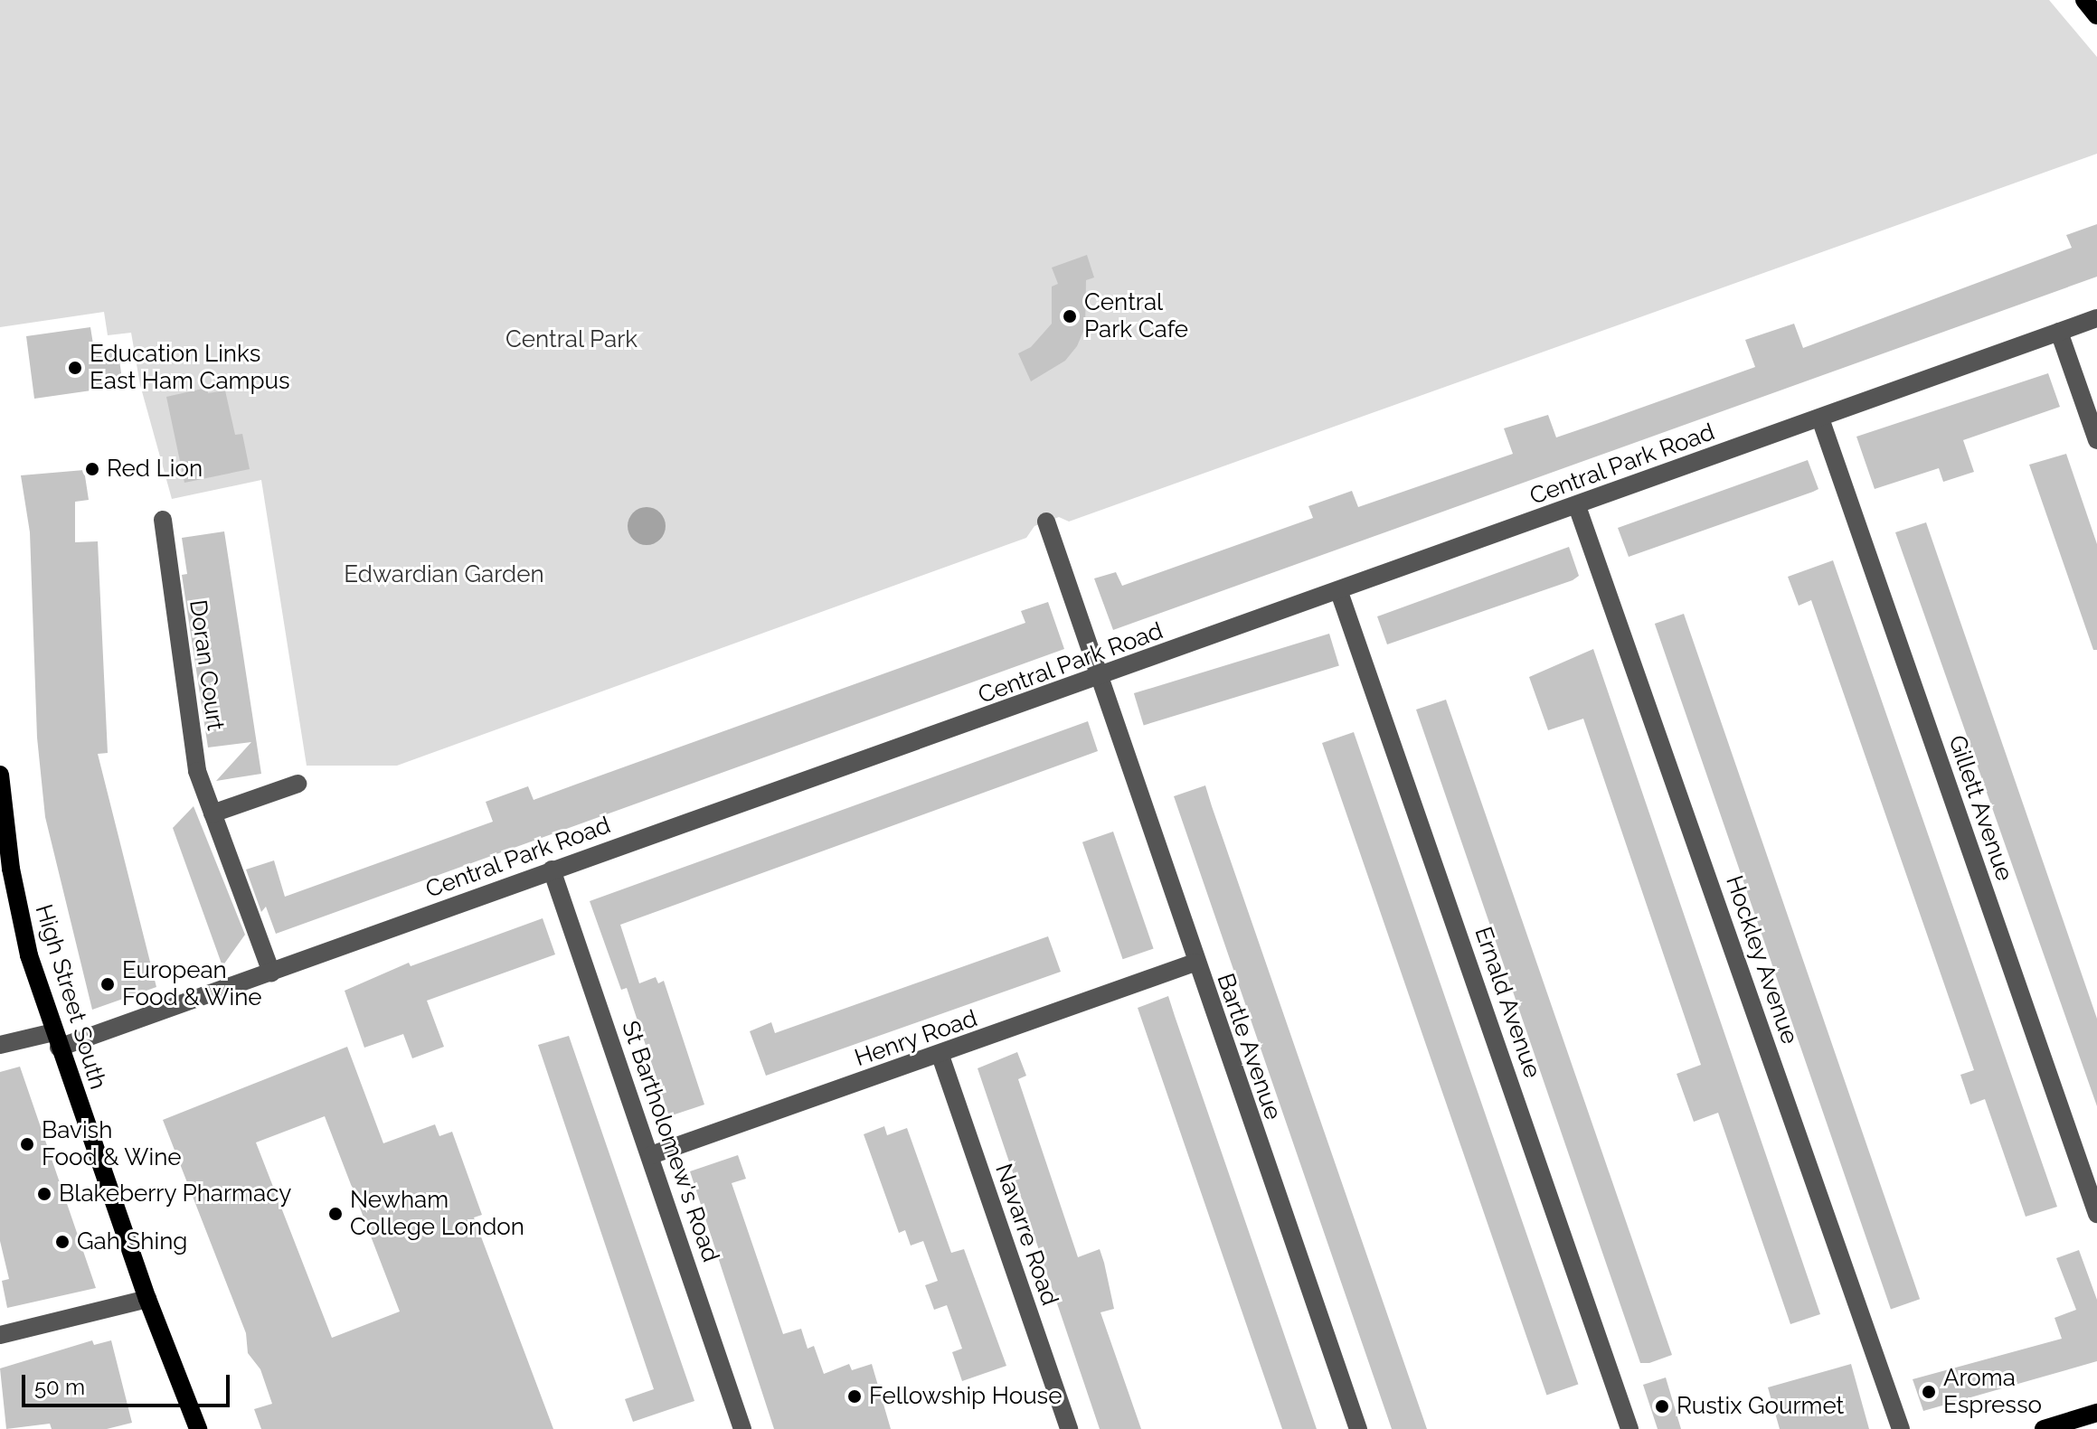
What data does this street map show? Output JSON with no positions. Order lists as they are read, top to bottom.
{
  "streets": {
    "main road": ["High Street South"],
    "street": [
      "Central Park Road",
      "Doran Court",
      "Gillett Avenue",
      "Hockley Avenue",
      "Ernald Avenue",
      "Henry Road",
      "Bartle Avenue",
      "St Bartholomew's Road",
      "Navarre Road"
    ]
  },
  "crossings": [
    ["Central Park Road", "Doran Court"],
    ["Central Park Road", "Gillett Avenue"],
    ["Central Park Road", "Hockley Avenue"],
    ["Central Park Road", "High Street South"],
    ["Central Park Road", "Ernald Avenue"],
    ["Central Park Road", "Bartle Avenue"],
    ["Central Park Road", "St Bartholomew's Road"],
    ["Henry Road", "Bartle Avenue"],
    ["Henry Road", "St Bartholomew's Road"],
    ["Henry Road", "Navarre Road"]
  ],
  "parks": ["Central Park", "Edwardian Garden"],
  "places": [
    "Central Park Cafe",
    "Education Links East Ham Campus",
    "Red Lion",
    "European Food & Wine",
    "Bavish Food & Wine",
    "Blakeberry Pharmacy",
    "Newham College London",
    "Gah Shing",
    "Aroma Espresso",
    "Fellowship House",
    "Rustix Gourmet"
  ],
  "scale_bar": "50 m"
}
